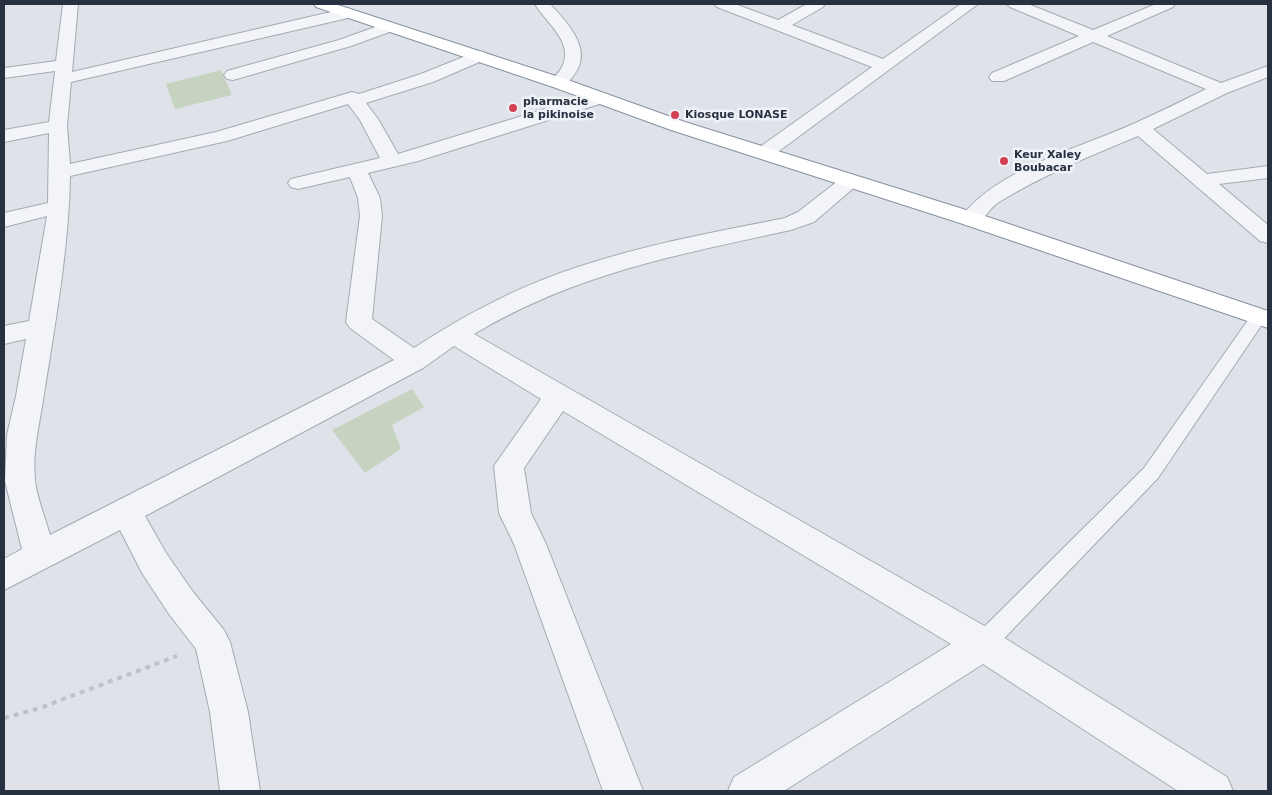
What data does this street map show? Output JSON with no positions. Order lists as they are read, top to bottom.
{
  "places": ["pharmacie la pikinoise", "Kiosque LONASE", "Keur Xaley Boubacar"]
}
